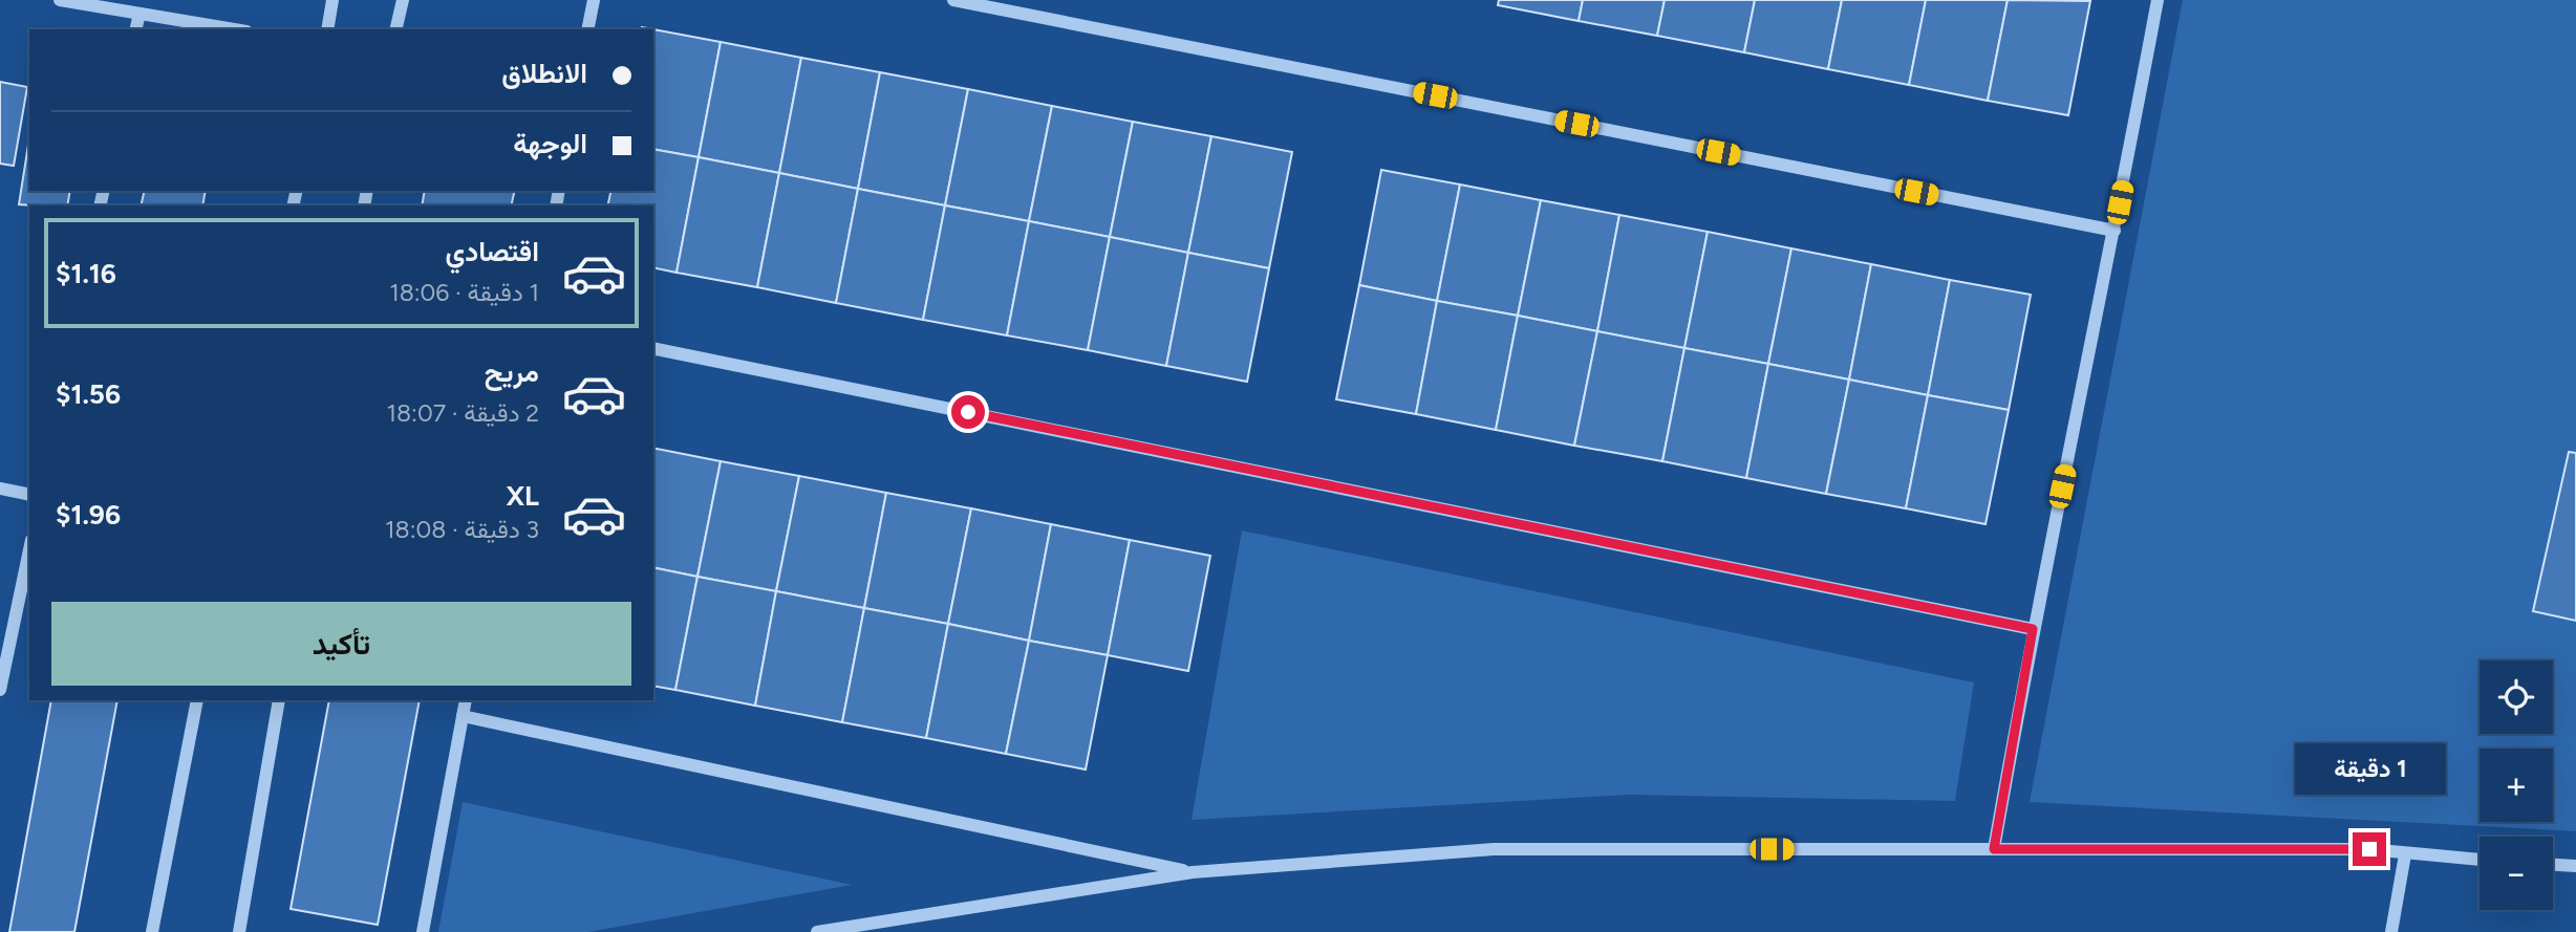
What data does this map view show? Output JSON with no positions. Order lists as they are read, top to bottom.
{
  "page": {
    "banner": ["الانطلاق", "الوجهة"],
    "list": [
      {
        "name": "اقتصادي",
        "note": "1 دقيقة · 18:06",
        "value": "$1.16"
      },
      {
        "name": "مريح",
        "note": "2 دقيقة · 18:07",
        "value": "$1.56"
      },
      {
        "name": "XL",
        "note": "3 دقيقة · 18:08",
        "value": "$1.96"
      }
    ],
    "buttons": "تأكيد",
    "map_buttons": ["+", "−"],
    "bubble": "1 دقيقة"
  }
}
